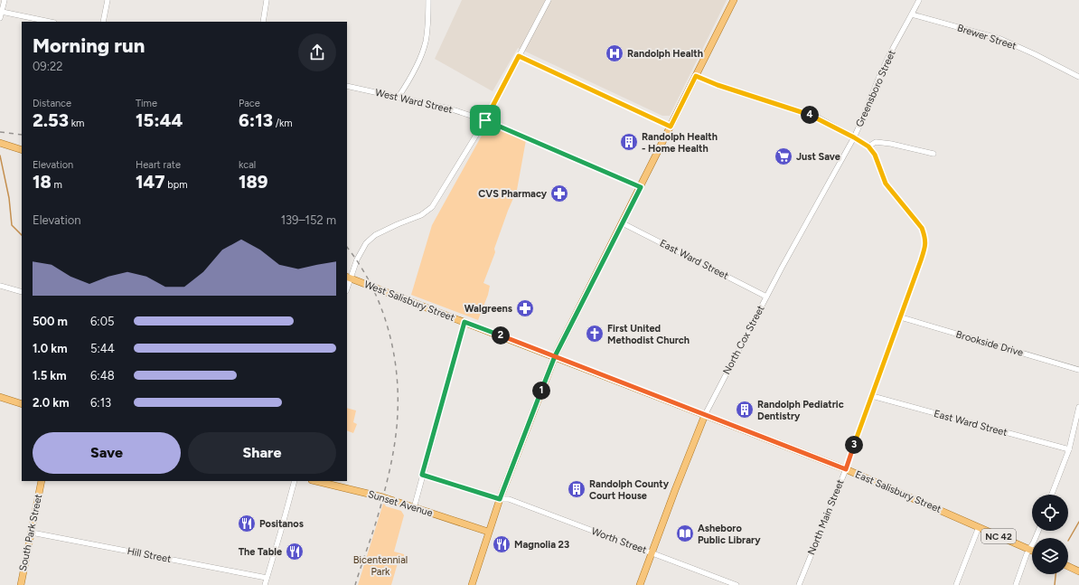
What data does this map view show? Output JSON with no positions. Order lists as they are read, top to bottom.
{
  "streets": {
    "main road": [
      "West Salisbury Street",
      "North Cox Street",
      "East Salisbury Street",
      "Sunset Avenue",
      "South Park Street",
      "NC 42"
    ],
    "street": [
      "Brewer Street",
      "Greensboro Street",
      "West Ward Street",
      "East Ward Street",
      "Brookside Drive",
      "North Main Street",
      "Worth Street",
      "Hill Street"
    ]
  },
  "crossings": [
    ["Brewer Street", "Greensboro Street"],
    ["Greensboro Street", "North Cox Street"],
    ["Greensboro Street", "North Main Street"],
    ["East Ward Street", "North Cox Street"],
    ["East Ward Street", "North Main Street"],
    ["West Salisbury Street", "East Salisbury Street"],
    ["North Cox Street", "East Salisbury Street"],
    ["North Cox Street", "Worth Street"],
    ["Brookside Drive", "North Main Street"],
    ["East Salisbury Street", "North Main Street"],
    ["South Park Street", "Hill Street"]
  ],
  "parks": ["Bicentennial Park"],
  "places": {
    "hospital": ["Randolph Health"],
    "building": ["Randolph Health - Home Health", "Randolph Pediatric Dentistry", "Randolph County Court House"],
    "supermarket": ["Just Save"],
    "pharmacy": ["CVS Pharmacy", "Walgreens"],
    "church": ["First United Methodist Church"],
    "restaurant": ["Positanos", "Magnolia 23", "The Table"],
    "library": ["Asheboro Public Library"]
  },
  "page": {
    "heading": ["Morning run", "09:22"],
    "stats": [
      ["Distance", "2.53 km"],
      ["Time", "15:44"],
      ["Pace", "6:13 /km"],
      ["Elevation", "18 m"],
      ["Heart rate", "147 bpm"],
      ["kcal", "189"]
    ],
    "pins": [
      "4",
      "2",
      "1",
      "3"
    ],
    "chart": ["Elevation", "139–152 m"],
    "list": [
      {
        "name": "500 m",
        "note": "6:05"
      },
      {
        "name": "1.0 km",
        "note": "5:44"
      },
      {
        "name": "1.5 km",
        "note": "6:48"
      },
      {
        "name": "2.0 km",
        "note": "6:13"
      }
    ],
    "buttons": ["Save", "Share"]
  }
}
